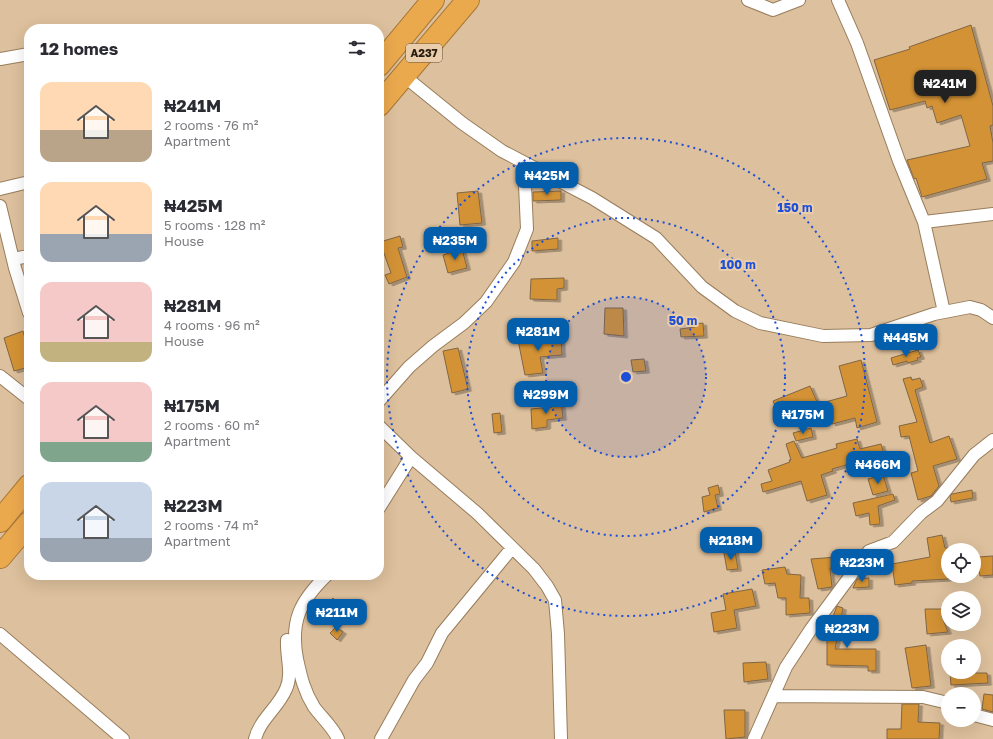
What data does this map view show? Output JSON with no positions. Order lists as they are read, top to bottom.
{
  "streets": {
    "highway": ["A237"]
  },
  "page": {
    "heading": "12 homes",
    "price": [
      "₦241M",
      "₦425M",
      "₦235M",
      "₦281M",
      "₦445M",
      "₦299M",
      "₦175M",
      "₦466M",
      "₦218M",
      "₦223M",
      "₦211M",
      "₦223M"
    ],
    "list": [
      {
        "name": "₦241M",
        "note": "2 rooms · 76 m² · Apartment"
      },
      {
        "name": "₦425M",
        "note": "5 rooms · 128 m² · House"
      },
      {
        "name": "₦281M",
        "note": "4 rooms · 96 m² · House"
      },
      {
        "name": "₦175M",
        "note": "2 rooms · 60 m² · Apartment"
      },
      {
        "name": "₦223M",
        "note": "2 rooms · 74 m² · Apartment"
      }
    ],
    "map_buttons": ["+", "−"]
  },
  "rings": ["150 m", "100 m", "50 m"]
}
